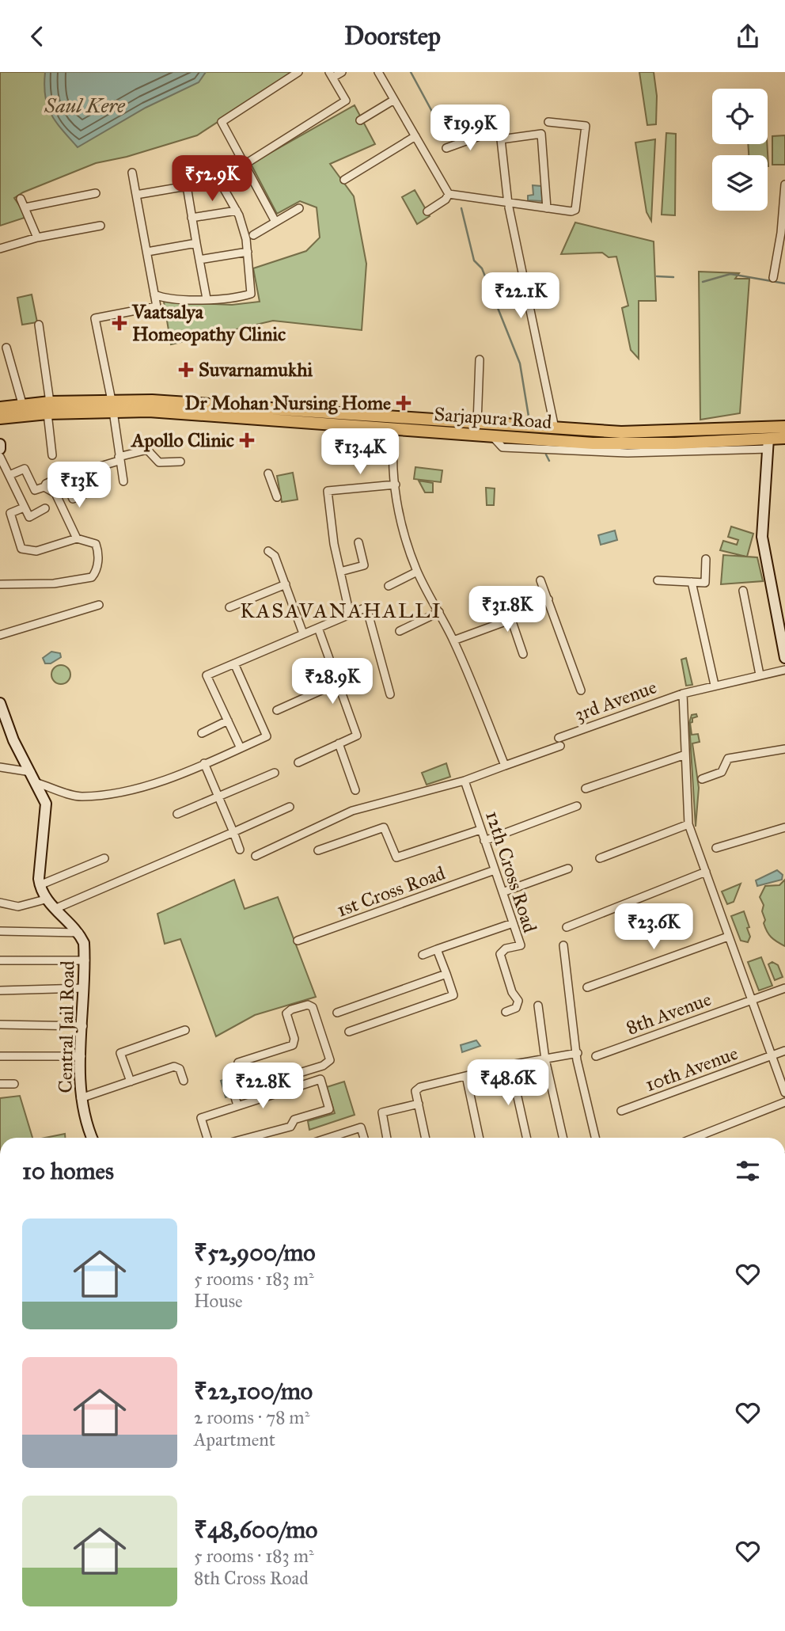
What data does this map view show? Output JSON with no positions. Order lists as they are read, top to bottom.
{
  "streets": {
    "main road": ["Sarjapura Road", "Central Jail Road"],
    "street": [
      "3rd Avenue",
      "12th Cross Road",
      "1st Cross Road",
      "8th Avenue",
      "10th Avenue"
    ]
  },
  "crossings": [
    ["3rd Avenue", "12th Cross Road"],
    ["12th Cross Road", "1st Cross Road"]
  ],
  "districts": ["KASAVANAHALLI"],
  "water": ["Saul Kere"],
  "places": {
    "health": [
      "Vaatsalya Homeopathy Clinic",
      "Suvarnamukhi",
      "Dr Mohan Nursing Home",
      "Apollo Clinic"
    ]
  },
  "page": {
    "header": "Doorstep",
    "price": [
      "₹19.9K",
      "₹52.9K",
      "₹22.1K",
      "₹13.4K",
      "₹13K",
      "₹31.8K",
      "₹28.9K",
      "₹23.6K",
      "₹48.6K",
      "₹22.8K"
    ],
    "heading": "10 homes",
    "list": [
      {
        "name": "₹52,900/mo",
        "note": "5 rooms · 183 m² · House"
      },
      {
        "name": "₹22,100/mo",
        "note": "2 rooms · 78 m² · Apartment"
      },
      {
        "name": "₹48,600/mo",
        "note": "5 rooms · 183 m² · 8th Cross Road"
      }
    ]
  }
}
